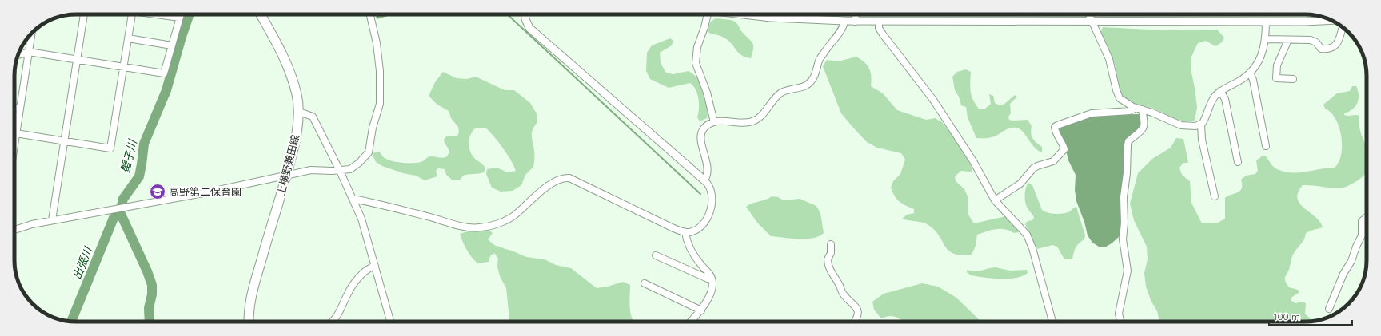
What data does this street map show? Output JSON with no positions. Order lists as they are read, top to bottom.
{
  "streets": {
    "main road": ["上横野兼田線"]
  },
  "water": ["蟹子川", "出張川"],
  "places": {
    "school or university": ["高野第二保育園"]
  },
  "scale_bar": "100 m"
}
